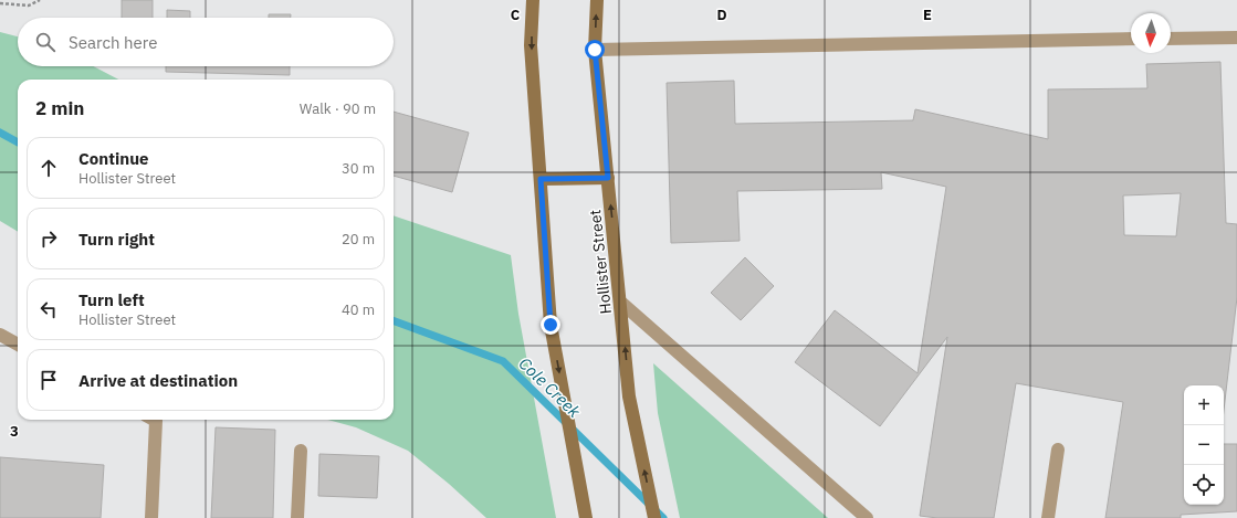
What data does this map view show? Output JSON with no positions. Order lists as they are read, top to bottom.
{
  "streets": {
    "main road": ["Hollister Street"]
  },
  "water": ["Cole Creek"],
  "north": "bottom",
  "page": {
    "search": "Search here",
    "heading": ["2 min", "Walk · 90 m"],
    "list": [
      ["Continue", "Hollister Street", "30 m"],
      ["Turn right", "20 m"],
      ["Turn left", "Hollister Street", "40 m"],
      "Arrive at destination"
    ],
    "map_buttons": ["+", "−"]
  },
  "grid": {
    "columns": ["C", "D", "E"],
    "rows": ["3"]
  }
}
